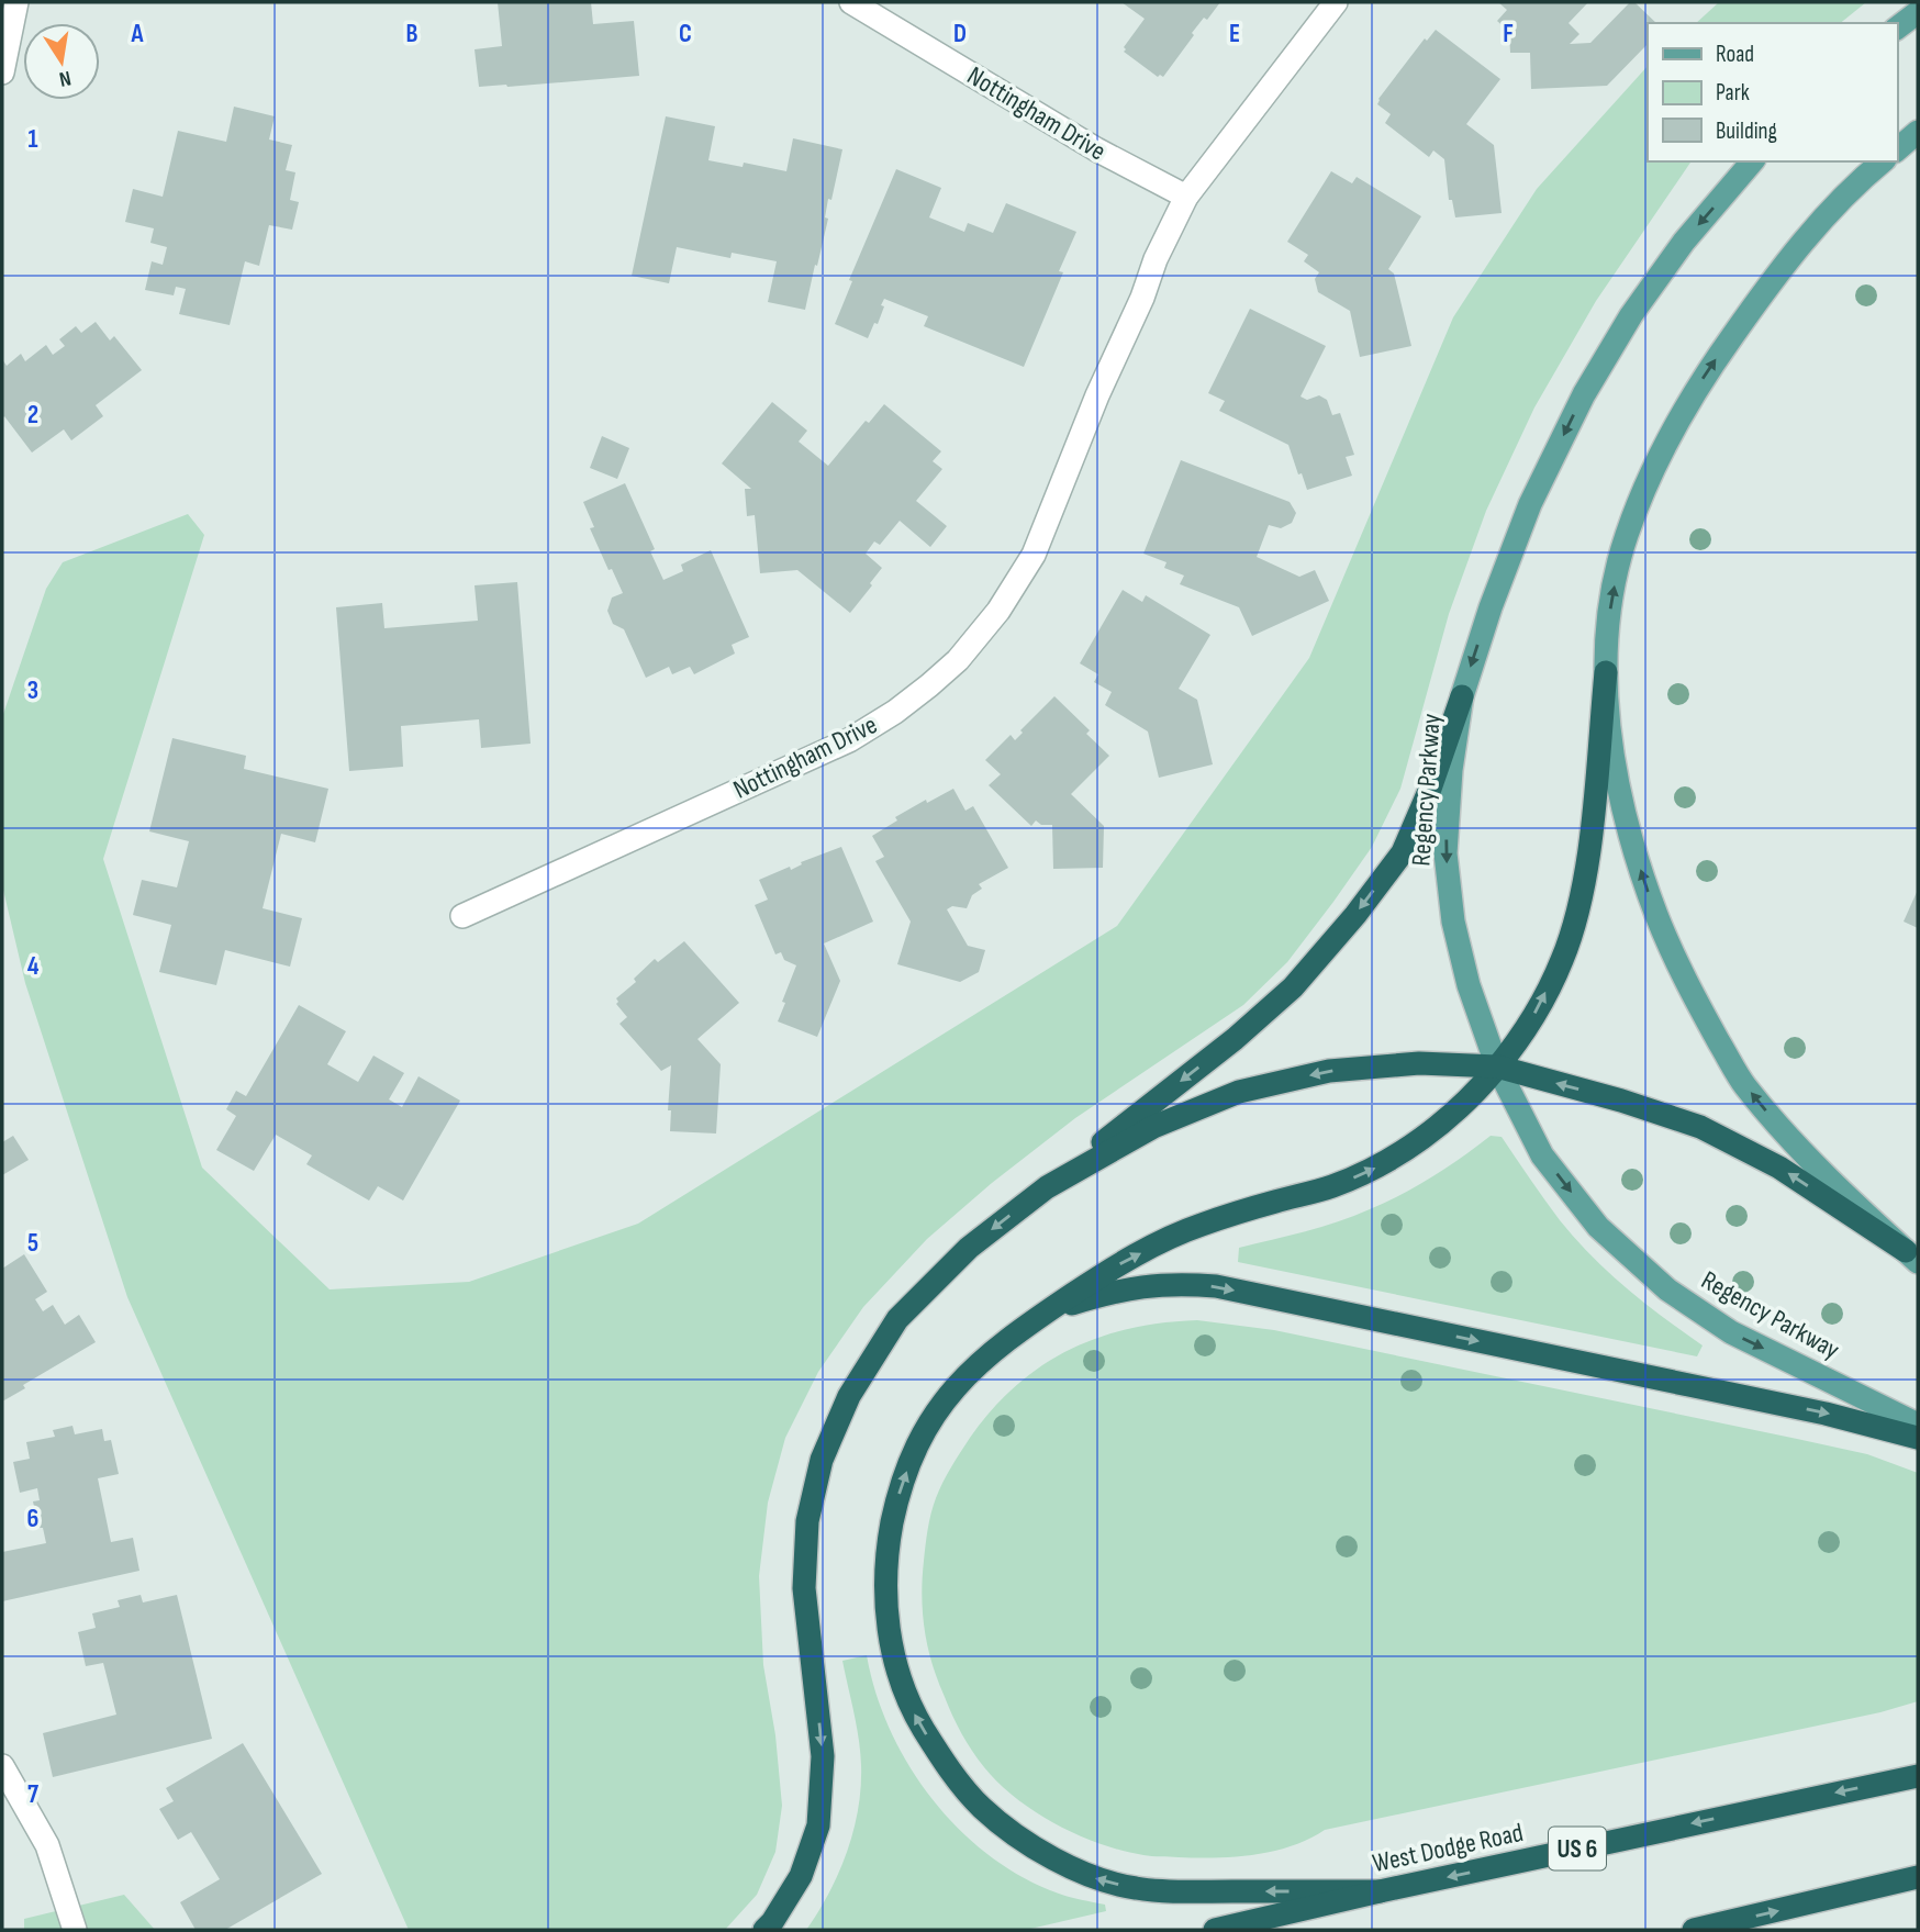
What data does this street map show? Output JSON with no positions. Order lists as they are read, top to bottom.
{
  "streets": {
    "highway": ["West Dodge Road", "US 6"],
    "main road": ["Regency Parkway"],
    "street": ["Nottingham Drive"]
  },
  "legend": ["Road", "Park", "Building"],
  "north": "bottom",
  "grid": {
    "columns": [
      "A",
      "B",
      "C",
      "D",
      "E",
      "F"
    ],
    "rows": [
      "1",
      "2",
      "3",
      "4",
      "5",
      "6",
      "7"
    ]
  }
}
